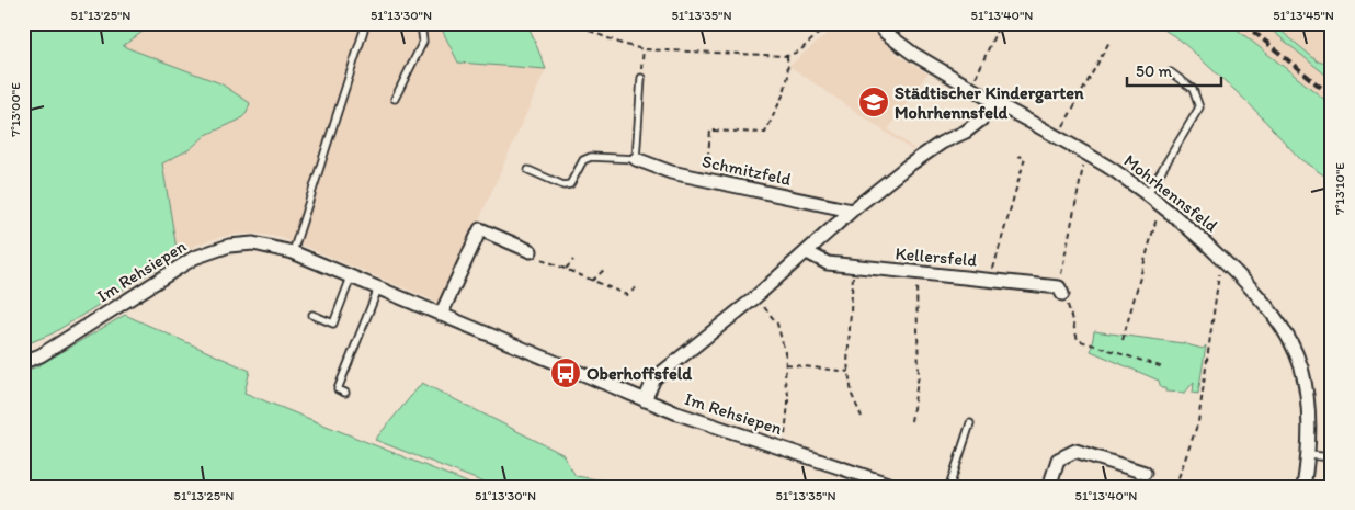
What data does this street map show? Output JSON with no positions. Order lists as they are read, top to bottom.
{
  "streets": {
    "street": [
      "Schmitzfeld",
      "Mohrhennsfeld",
      "Kellersfeld",
      "Im Rehsiepen"
    ]
  },
  "places": {
    "school or university": ["Städtischer Kindergarten Mohrhennsfeld"],
    "bus stop": ["Oberhoffsfeld"]
  },
  "scale_bar": "50 m",
  "coordinates": [
    "51°13'25\"N",
    "51°13'30\"N",
    "51°13'35\"N",
    "51°13'40\"N",
    "51°13'45\"N",
    "7°13'00\"E",
    "7°13'10\"E"
  ]
}
